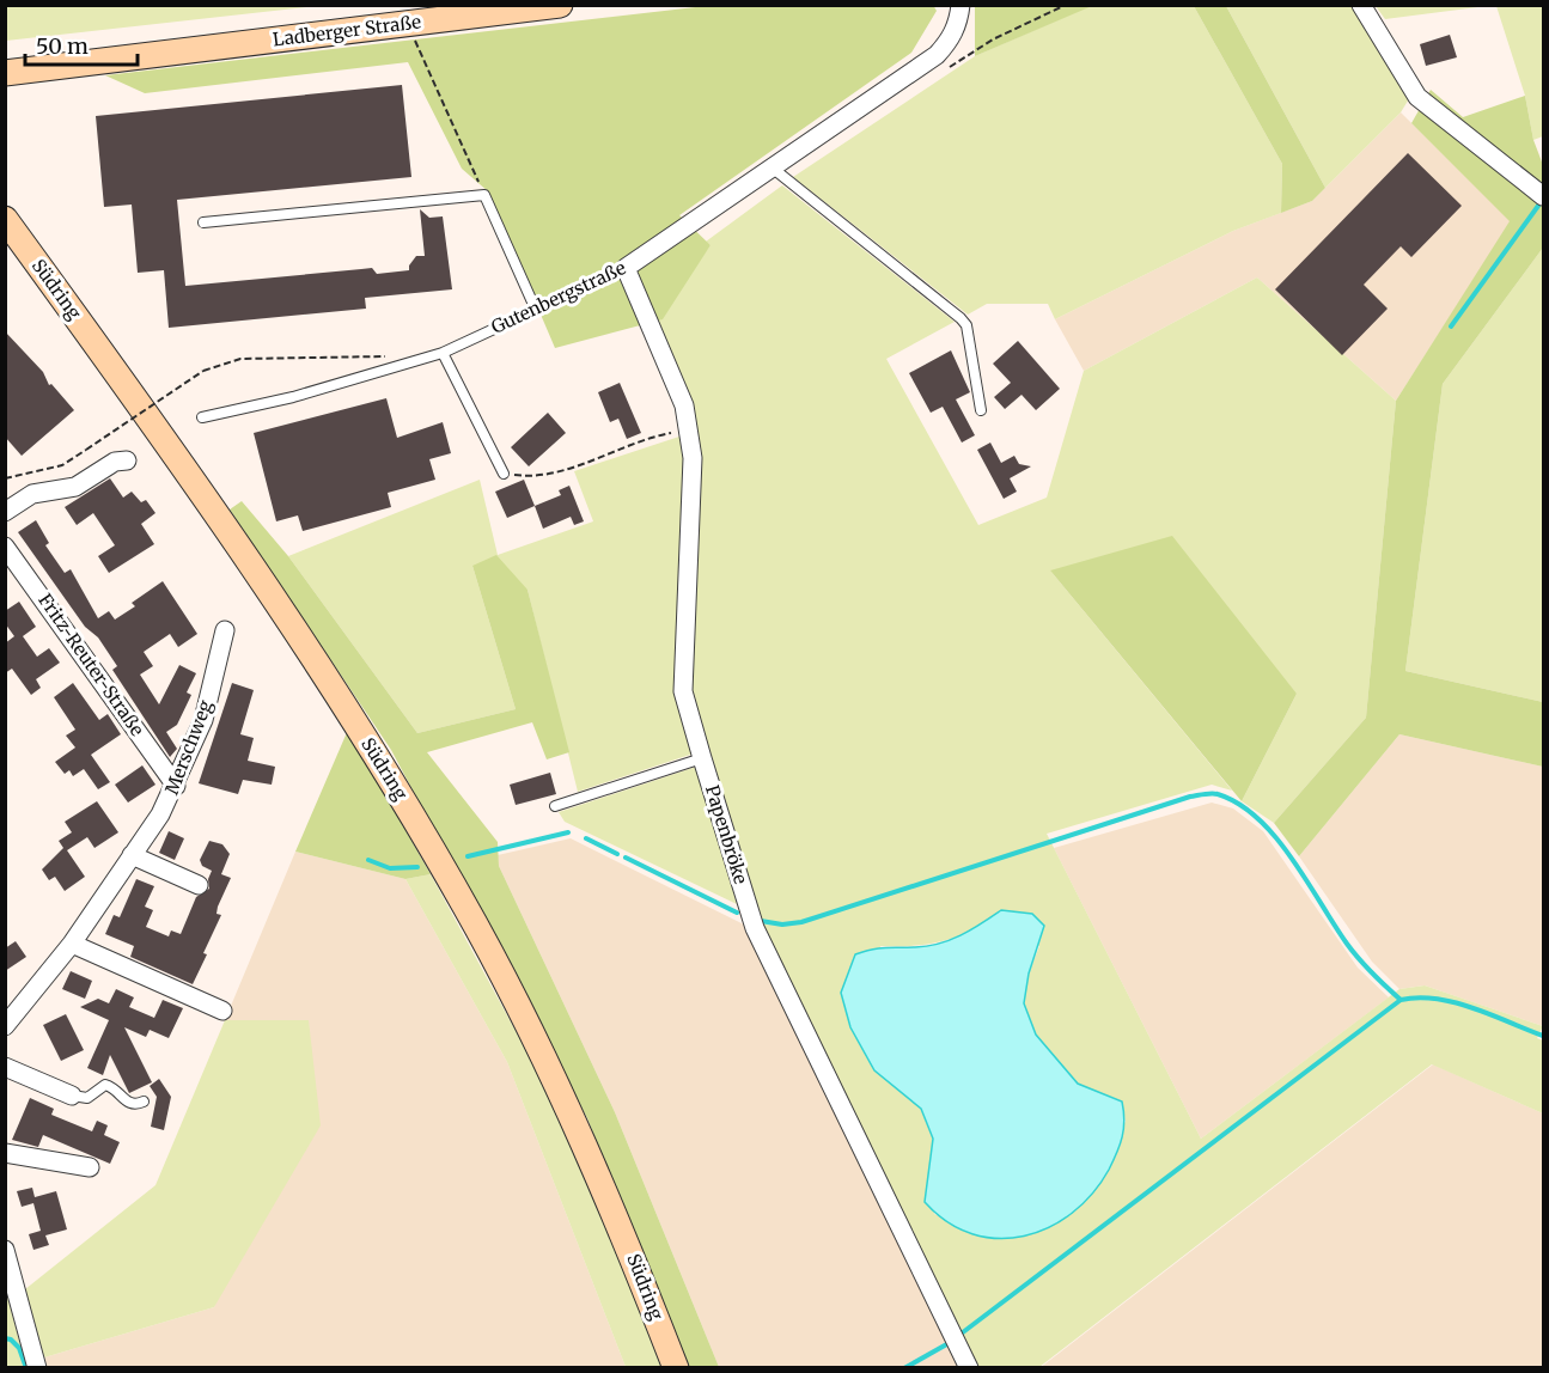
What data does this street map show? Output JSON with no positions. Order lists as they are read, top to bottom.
{
  "streets": {
    "main road": ["Ladberger Straße", "Südring"],
    "street": [
      "Gutenbergstraße",
      "Fritz-Reuter-Straße",
      "Merschweg",
      "Papenbröke"
    ]
  },
  "crossings": [
    ["Gutenbergstraße", "Papenbröke"],
    ["Fritz-Reuter-Straße", "Merschweg"]
  ],
  "scale_bar": "50 m"
}
